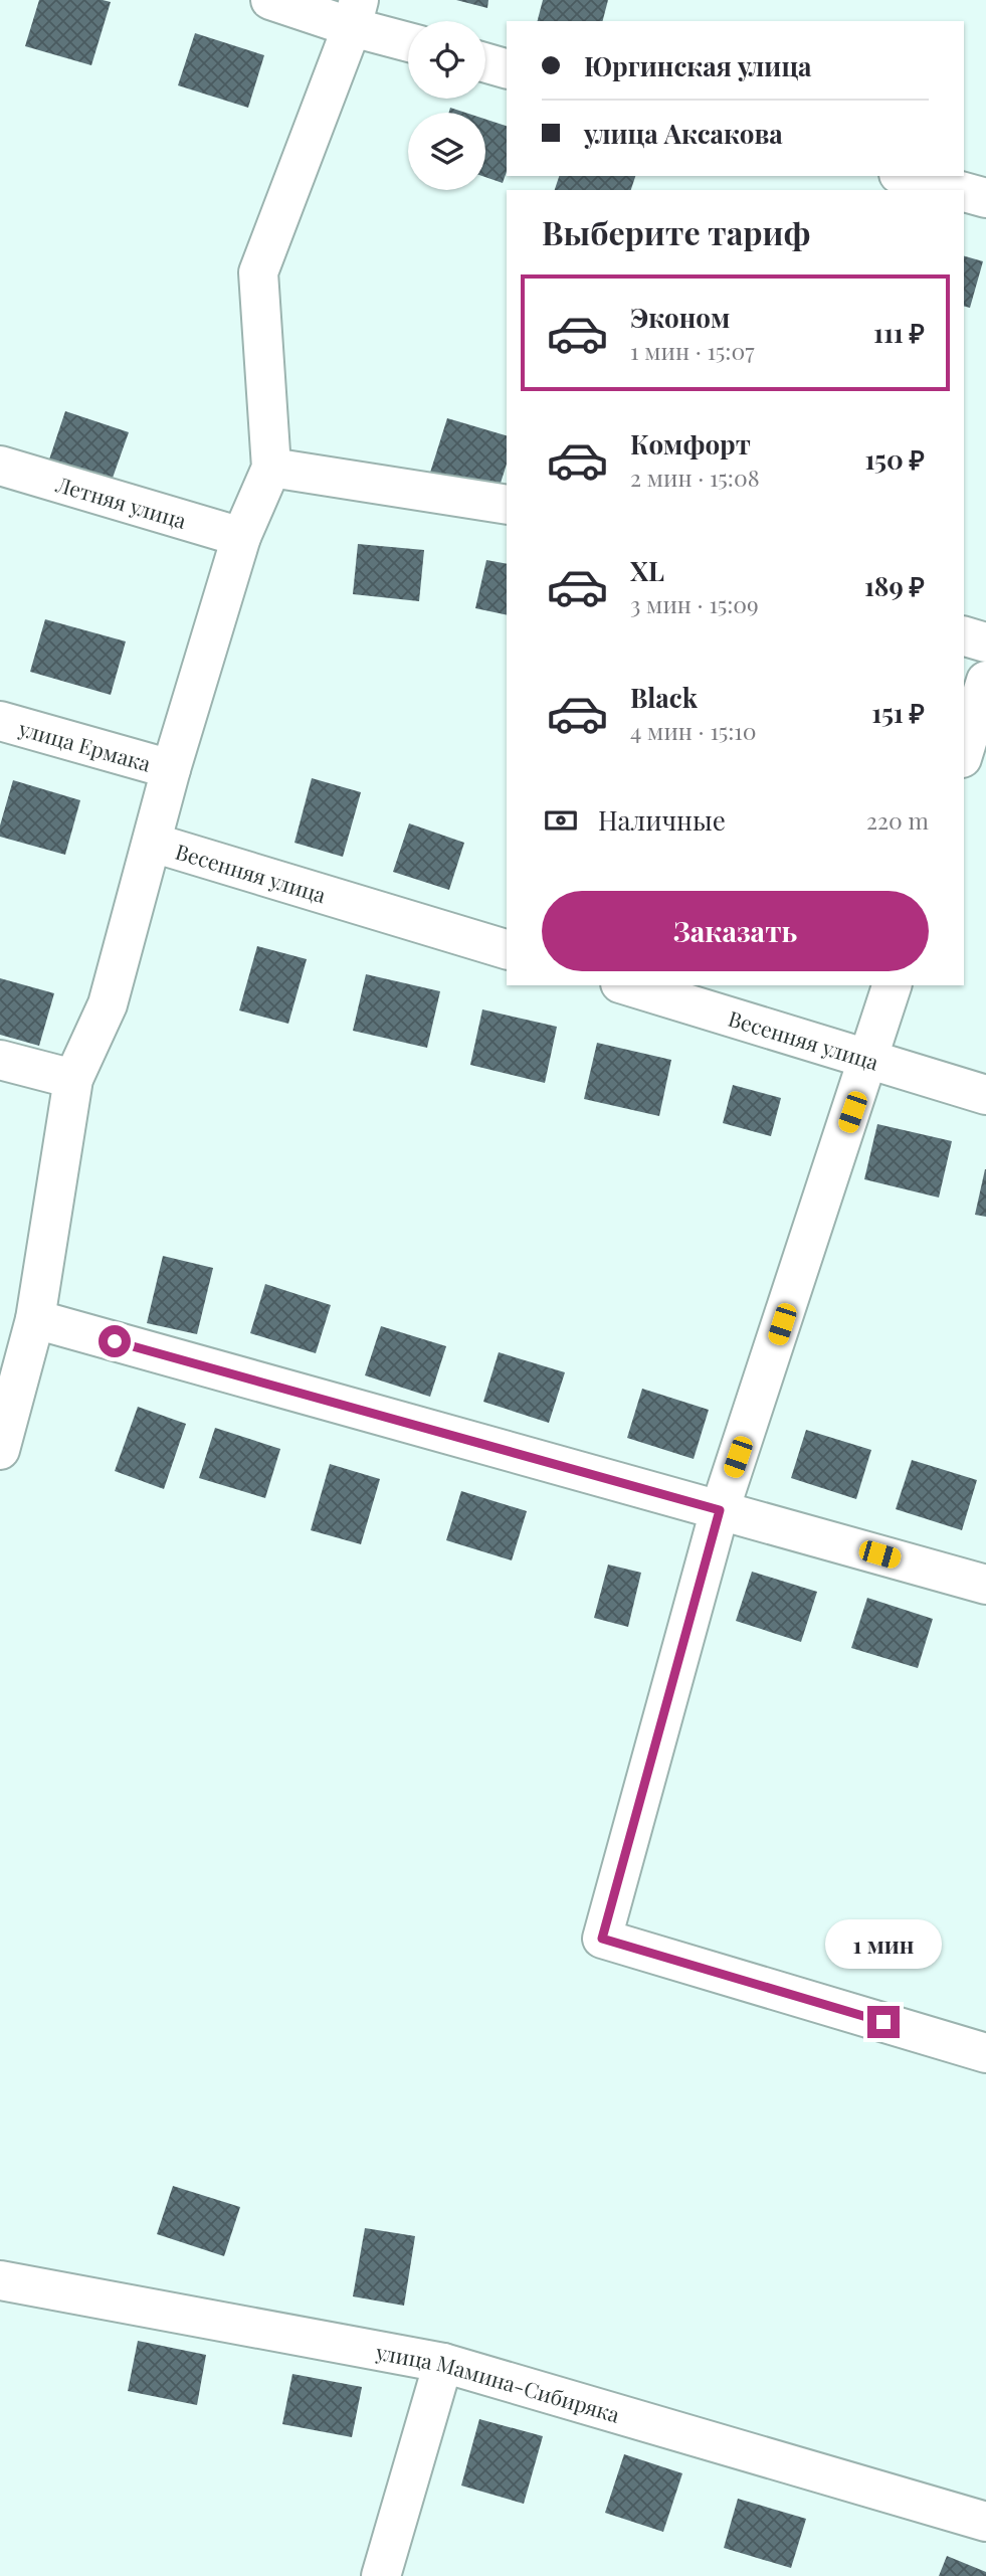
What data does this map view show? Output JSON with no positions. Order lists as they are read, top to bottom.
{
  "streets": {
    "street": [
      "Летняя улица",
      "улица Ермака",
      "Весенняя улица",
      "улица Мамина-Сибиряка"
    ]
  },
  "page": {
    "banner": ["Юргинская улица", "улица Аксакова"],
    "heading": "Выберите тариф",
    "list": [
      {
        "name": "Эконом",
        "note": "1 мин · 15:07",
        "value": "111 ₽"
      },
      {
        "name": "Комфорт",
        "note": "2 мин · 15:08",
        "value": "150 ₽"
      },
      {
        "name": "XL",
        "note": "3 мин · 15:09",
        "value": "189 ₽"
      },
      {
        "name": "Black",
        "note": "4 мин · 15:10",
        "value": "151 ₽"
      }
    ],
    "pay": ["Наличные", "220 m"],
    "buttons": "Заказать",
    "bubble": "1 мин"
  }
}
